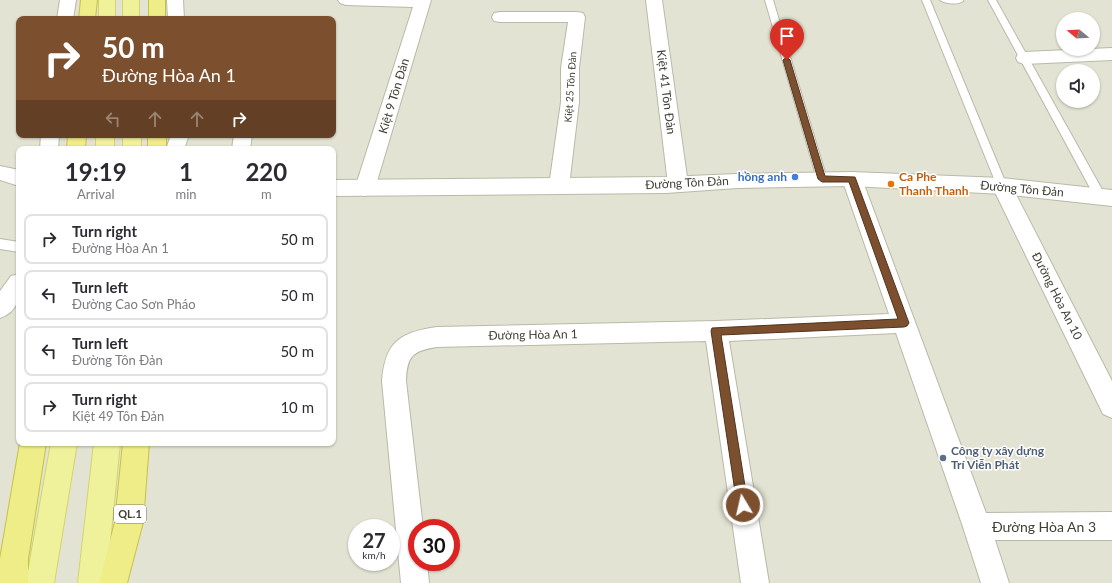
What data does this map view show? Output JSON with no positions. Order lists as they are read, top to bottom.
{
  "streets": {
    "highway": ["QL.1"],
    "street": [
      "Kiệt 25 Tôn Đản",
      "Kiệt 41 Tôn Đản",
      "Kiệt 9 Tôn Đản",
      "Đường Tôn Đản",
      "Đường Hòa An 10",
      "Đường Hòa An 1",
      "Đường Hòa An 3"
    ]
  },
  "crossings": [
    ["Kiệt 25 Tôn Đản", "Đường Tôn Đản"],
    ["Kiệt 41 Tôn Đản", "Đường Tôn Đản"],
    ["Kiệt 9 Tôn Đản", "Đường Tôn Đản"],
    ["Đường Tôn Đản", "Đường Hòa An 10"]
  ],
  "places": ["hồng anh", "Ca Phe Thanh Thanh", "Công ty xây dựng Trí Viễn Phát"],
  "north": "left",
  "page": {
    "turn": ["50 m", "Đường Hòa An 1"],
    "eta": [
      "19:19",
      "Arrival",
      "1",
      "min",
      "220",
      "m"
    ],
    "list": [
      {
        "name": "Turn right",
        "note": "Đường Hòa An 1",
        "value": "50 m"
      },
      {
        "name": "Turn left",
        "note": "Đường Cao Sơn Pháo",
        "value": "50 m"
      },
      {
        "name": "Turn left",
        "note": "Đường Tôn Đản",
        "value": "50 m"
      },
      {
        "name": "Turn right",
        "note": "Kiệt 49 Tôn Đản",
        "value": "10 m"
      }
    ],
    "speed": "27 km/h",
    "limit": "30"
  }
}
